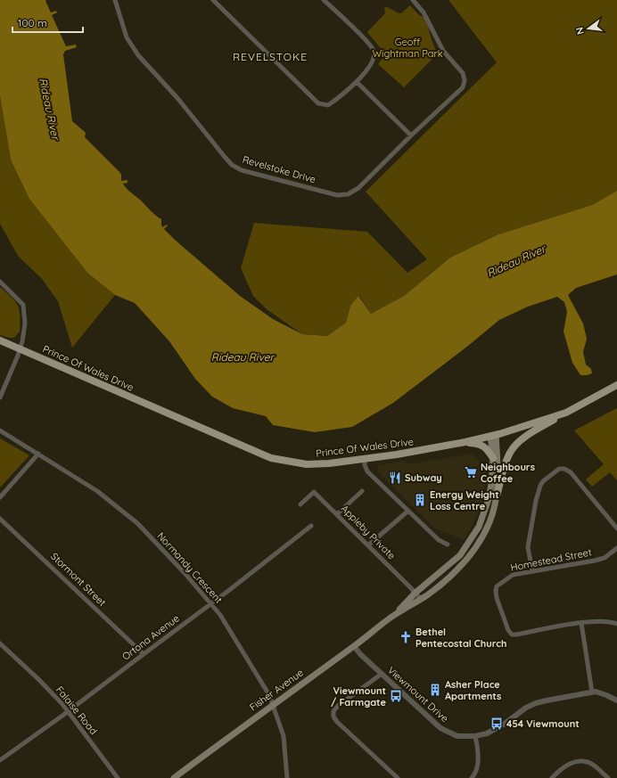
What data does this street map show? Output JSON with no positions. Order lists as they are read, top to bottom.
{
  "streets": {
    "main road": ["Prince Of Wales Drive", "Fisher Avenue"],
    "street": [
      "Revelstoke Drive",
      "Appleby Private",
      "Homestead Street",
      "Normandy Crescent",
      "Stormont Street",
      "Ortona Avenue",
      "Viewmount Drive",
      "Falaise Road"
    ]
  },
  "crossings": [
    ["Prince Of Wales Drive", "Fisher Avenue"],
    ["Appleby Private", "Fisher Avenue"],
    ["Normandy Crescent", "Ortona Avenue"],
    ["Normandy Crescent", "Fisher Avenue"],
    ["Stormont Street", "Ortona Avenue"],
    ["Ortona Avenue", "Falaise Road"],
    ["Fisher Avenue", "Viewmount Drive"]
  ],
  "districts": ["REVELSTOKE"],
  "water": ["Rideau River"],
  "parks": ["Geoff Wightman Park"],
  "places": {
    "supermarket": ["Neighbours Coffee"],
    "restaurant": ["Subway"],
    "building": ["Energy Weight Loss Centre", "Asher Place Apartments"],
    "church": ["Bethel Pentecostal Church"],
    "bus stop": ["Viewmount / Farmgate", "454 Viewmount"]
  },
  "scale_bar": "100 m",
  "north": "left"
}
